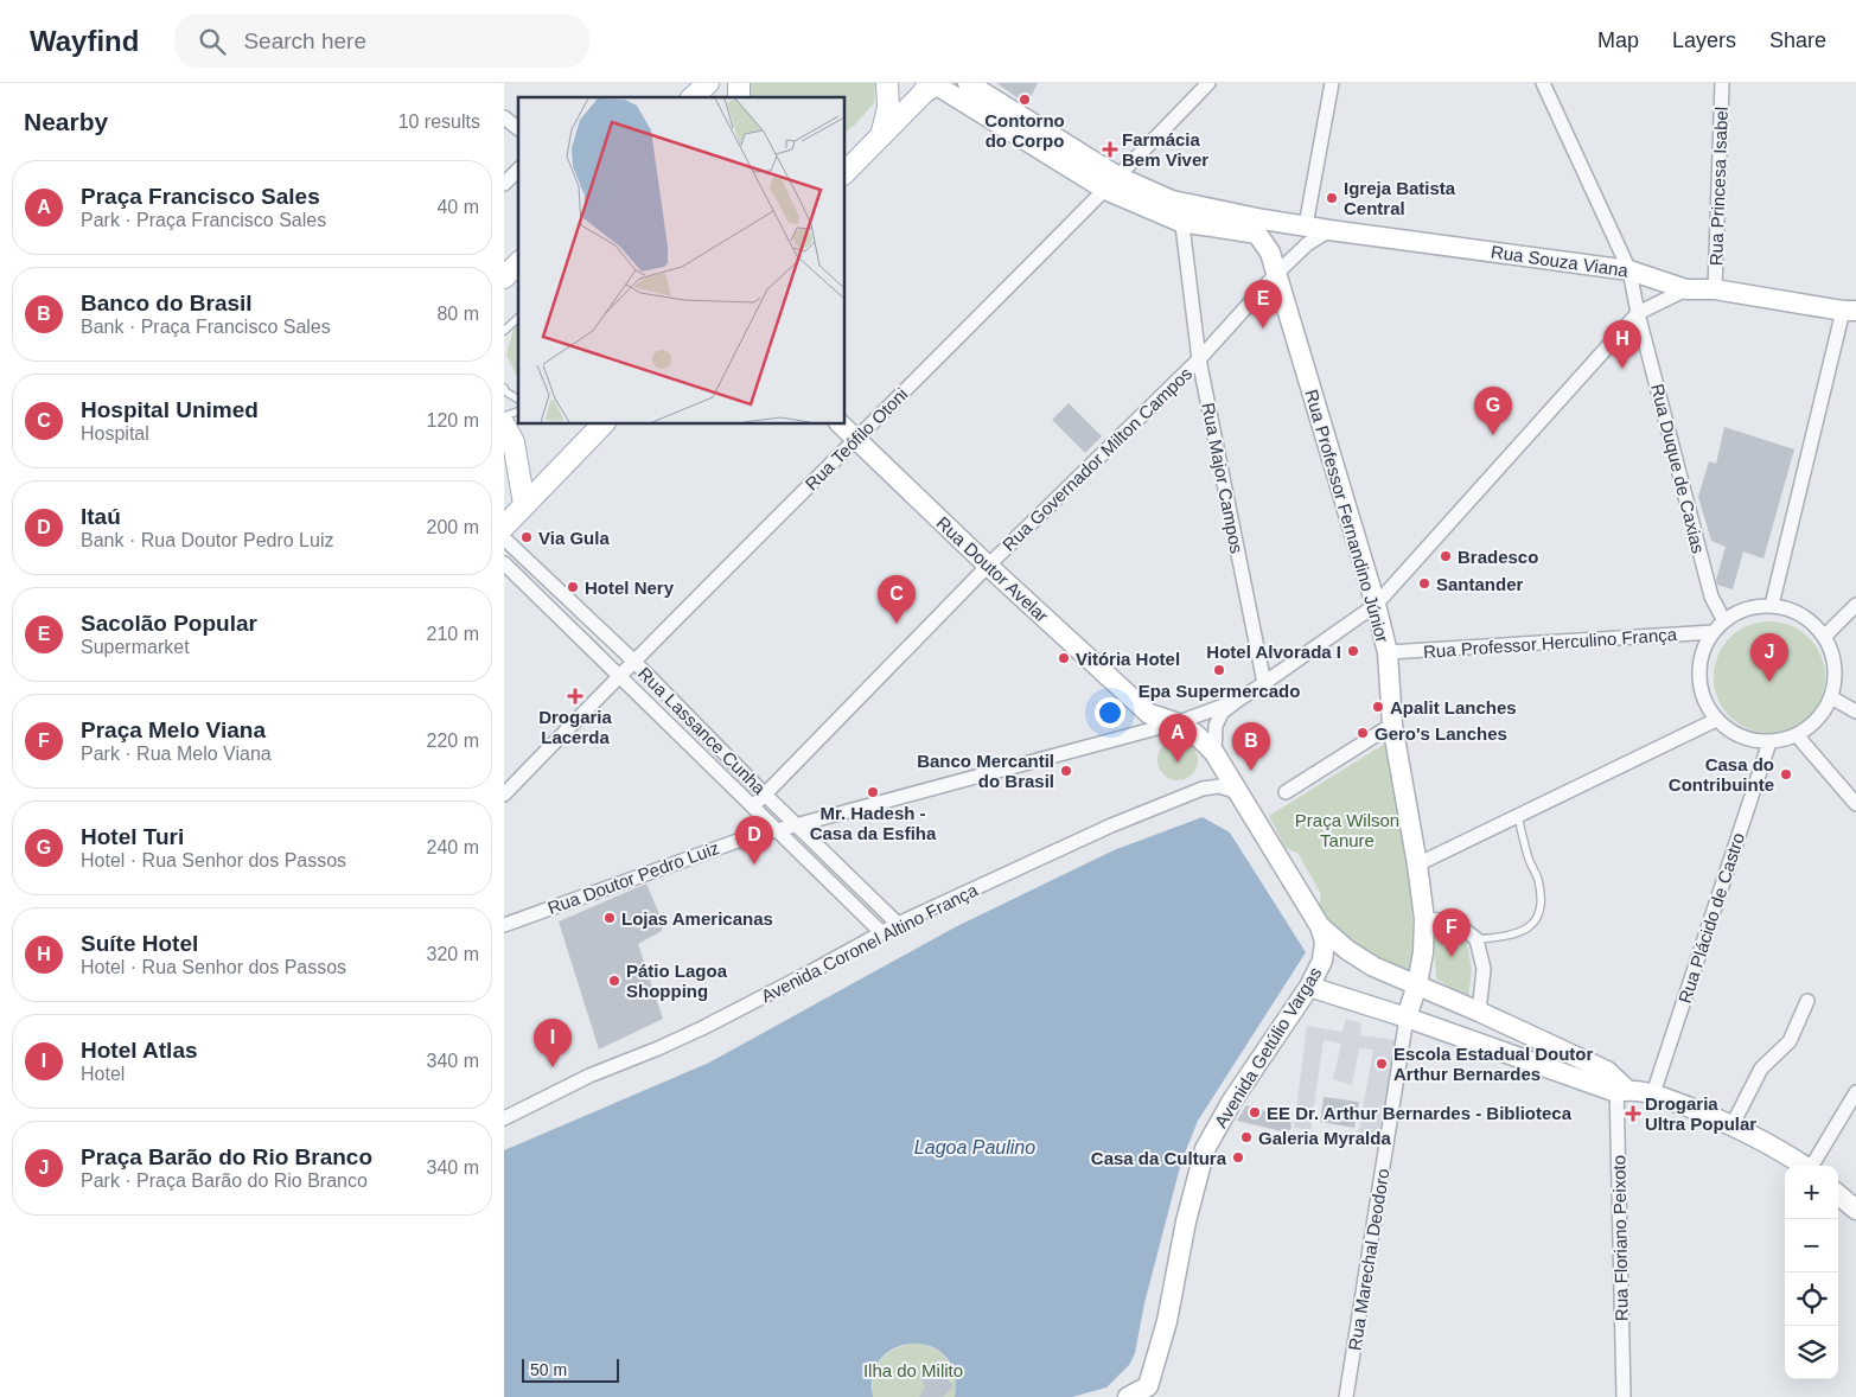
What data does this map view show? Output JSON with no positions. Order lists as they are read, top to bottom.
{
  "streets": {
    "main road": [
      "Rua Souza Viana",
      "Rua Professor Fernandino Júnior",
      "Rua Doutor Avelar",
      "Avenida Getúlio Vargas"
    ],
    "street": [
      "Rua Princesa Isabel",
      "Rua Teófilo Otoni",
      "Rua Governador Milton Campos",
      "Rua Duque de Caxias",
      "Rua Major Campos",
      "Rua Professor Herculino França",
      "Rua Lassance Cunha",
      "Rua Doutor Pedro Luiz",
      "Rua Plácido de Castro",
      "Avenida Coronel Altino França",
      "Rua Floriano Peixoto",
      "Rua Marechal Deodoro"
    ]
  },
  "crossings": [
    ["Rua Princesa Isabel", "Rua Souza Viana"],
    ["Rua Souza Viana", "Rua Teófilo Otoni"],
    ["Rua Souza Viana", "Rua Duque de Caxias"],
    ["Rua Souza Viana", "Rua Major Campos"],
    ["Rua Teófilo Otoni", "Rua Doutor Avelar"],
    ["Rua Teófilo Otoni", "Rua Lassance Cunha"],
    ["Rua Governador Milton Campos", "Rua Major Campos"],
    ["Rua Governador Milton Campos", "Rua Professor Fernandino Júnior"],
    ["Rua Governador Milton Campos", "Rua Doutor Avelar"],
    ["Rua Governador Milton Campos", "Rua Lassance Cunha"],
    ["Rua Duque de Caxias", "Rua Professor Herculino França"],
    ["Rua Duque de Caxias", "Rua Plácido de Castro"],
    ["Rua Major Campos", "Rua Professor Fernandino Júnior"],
    ["Rua Professor Fernandino Júnior", "Rua Professor Herculino França"],
    ["Rua Professor Fernandino Júnior", "Rua Marechal Deodoro"],
    ["Rua Doutor Avelar", "Rua Doutor Pedro Luiz"],
    ["Rua Professor Herculino França", "Rua Plácido de Castro"],
    ["Rua Lassance Cunha", "Rua Doutor Pedro Luiz"],
    ["Rua Lassance Cunha", "Avenida Coronel Altino França"]
  ],
  "water": ["Lagoa Paulino"],
  "parks": ["Praça Wilson Tanure", "Ilha do Milito"],
  "places": {
    "other": [
      "Contorno do Corpo",
      "Igreja Batista Central",
      "Via Gula",
      "Bradesco",
      "Santander",
      "Hotel Nery",
      "Hotel Alvorada I",
      "Vitória Hotel",
      "Epa Supermercado",
      "Apalit Lanches",
      "Gero's Lanches",
      "Banco Mercantil do Brasil",
      "Casa do Contribuinte",
      "Mr. Hadesh - Casa da Esfiha",
      "Lojas Americanas",
      "Pátio Lagoa Shopping",
      "Escola Estadual Doutor Arthur Bernardes",
      "EE Dr. Arthur Bernardes - Biblioteca",
      "Galeria Myralda",
      "Casa da Cultura"
    ],
    "health": ["Farmácia Bem Viver", "Drogaria Lacerda", "Drogaria Ultra Popular"]
  },
  "scale_bar": "50 m",
  "page": {
    "header": "Wayfind",
    "search": "Search here",
    "nav": ["Map", "Layers", "Share"],
    "heading": ["Nearby", "10 results"],
    "list": [
      {
        "mark": "A",
        "name": "Praça Francisco Sales",
        "note": "Park · Praça Francisco Sales",
        "value": "40 m"
      },
      {
        "mark": "B",
        "name": "Banco do Brasil",
        "note": "Bank · Praça Francisco Sales",
        "value": "80 m"
      },
      {
        "mark": "C",
        "name": "Hospital Unimed",
        "note": "Hospital",
        "value": "120 m"
      },
      {
        "mark": "D",
        "name": "Itaú",
        "note": "Bank · Rua Doutor Pedro Luiz",
        "value": "200 m"
      },
      {
        "mark": "E",
        "name": "Sacolão Popular",
        "note": "Supermarket",
        "value": "210 m"
      },
      {
        "mark": "F",
        "name": "Praça Melo Viana",
        "note": "Park · Rua Melo Viana",
        "value": "220 m"
      },
      {
        "mark": "G",
        "name": "Hotel Turi",
        "note": "Hotel · Rua Senhor dos Passos",
        "value": "240 m"
      },
      {
        "mark": "H",
        "name": "Suíte Hotel",
        "note": "Hotel · Rua Senhor dos Passos",
        "value": "320 m"
      },
      {
        "mark": "I",
        "name": "Hotel Atlas",
        "note": "Hotel",
        "value": "340 m"
      },
      {
        "mark": "J",
        "name": "Praça Barão do Rio Branco",
        "note": "Park · Praça Barão do Rio Branco",
        "value": "340 m"
      }
    ],
    "pins": [
      "E",
      "H",
      "G",
      "C",
      "J",
      "A",
      "B",
      "D",
      "F",
      "I"
    ],
    "map_buttons": ["+", "−"],
    "scale": "50 m"
  }
}
